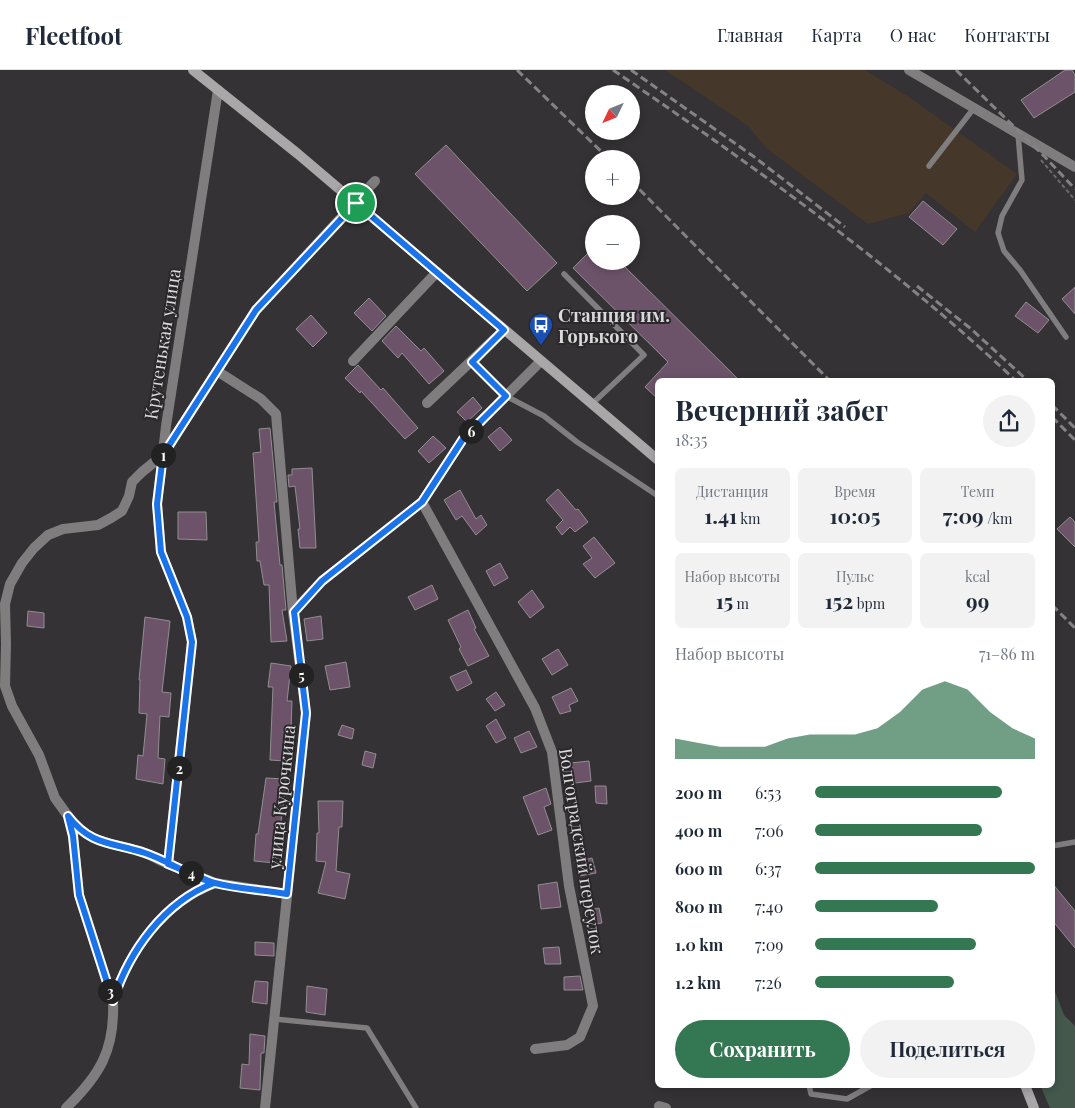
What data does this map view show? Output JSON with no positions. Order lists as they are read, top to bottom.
{
  "streets": {
    "street": ["Крутенькая улица", "улица Курочкина", "Волгоградский переулок"]
  },
  "places": {
    "bus stop": ["Станция им. Горького"]
  },
  "north": "bottom left",
  "page": {
    "header": "Fleetfoot",
    "nav": [
      "Главная",
      "Карта",
      "О нас",
      "Контакты"
    ],
    "map_buttons": ["+", "−"],
    "heading": ["Вечерний забег", "18:35"],
    "pins": [
      "6",
      "1",
      "5",
      "2",
      "4",
      "3"
    ],
    "stats": [
      ["Дистанция", "1.41 km"],
      ["Время", "10:05"],
      ["Темп", "7:09 /km"],
      ["Набор высоты", "15 m"],
      ["Пульс", "152 bpm"],
      ["kcal", "99"]
    ],
    "chart": ["Набор высоты", "71–86 m"],
    "list": [
      {
        "name": "200 m",
        "note": "6:53"
      },
      {
        "name": "400 m",
        "note": "7:06"
      },
      {
        "name": "600 m",
        "note": "6:37"
      },
      {
        "name": "800 m",
        "note": "7:40"
      },
      {
        "name": "1.0 km",
        "note": "7:09"
      },
      {
        "name": "1.2 km",
        "note": "7:26"
      }
    ],
    "buttons": ["Сохранить", "Поделиться"]
  }
}
